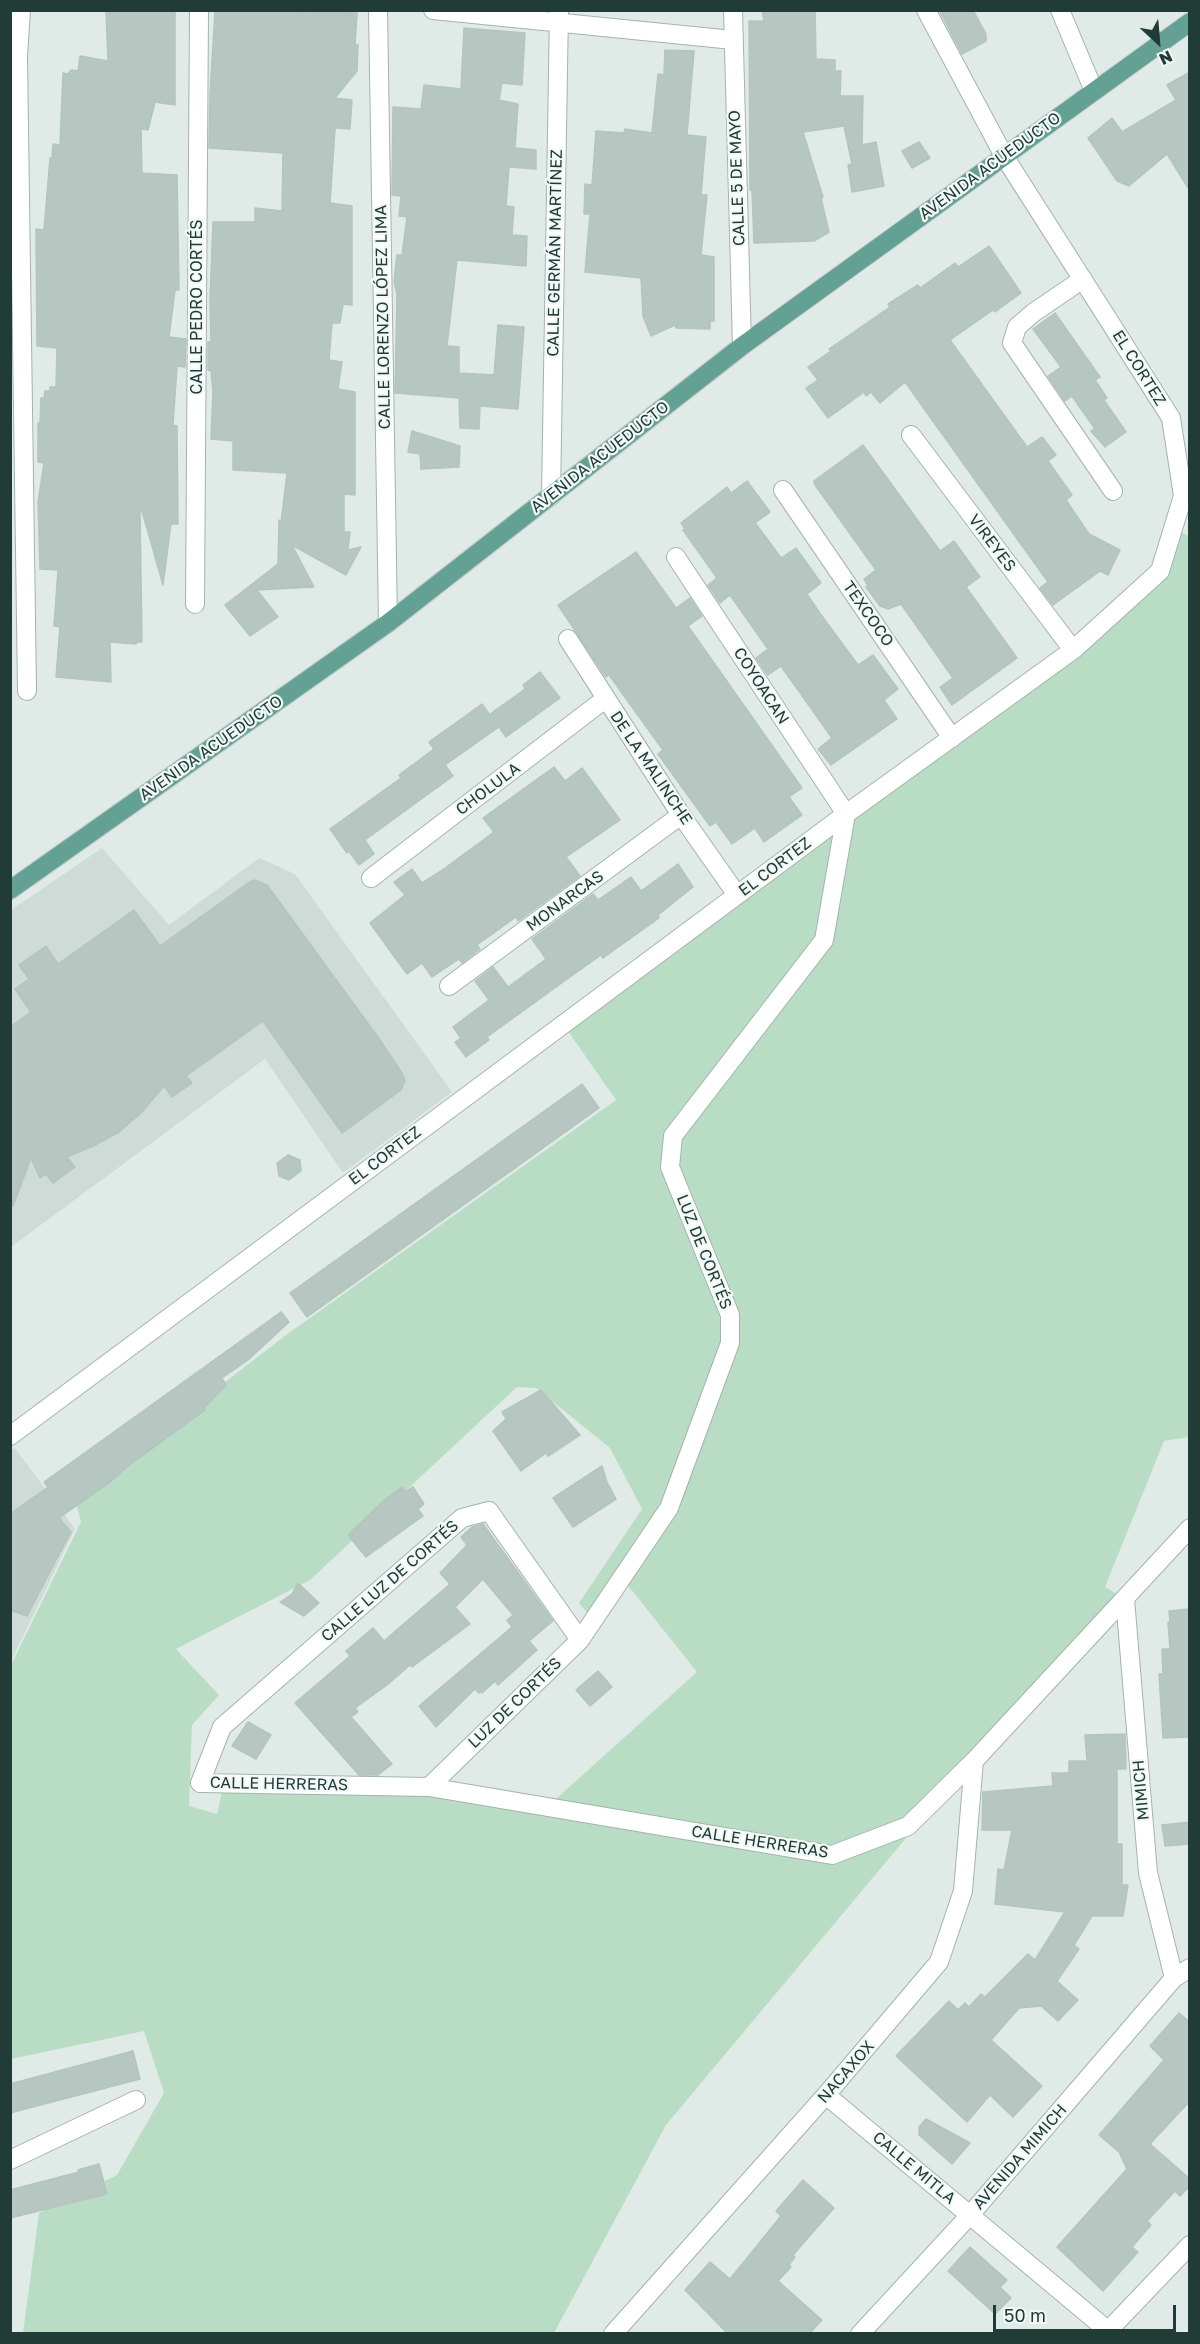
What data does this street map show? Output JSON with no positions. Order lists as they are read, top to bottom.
{
  "streets": {
    "main road": ["AVENIDA ACUEDUCTO"],
    "street": [
      "CALLE 5 DE MAYO",
      "CALLE GERMÁN MARTÍNEZ",
      "CALLE PEDRO CORTÉS",
      "CALLE LORENZO LÓPEZ LIMA",
      "EL CORTEZ",
      "VIREYES",
      "TEXCOCO",
      "COYOACAN",
      "DE LA MALINCHE",
      "CHOLULA",
      "MONARCAS",
      "LUZ DE CORTÉS",
      "CALLE LUZ DE CORTÉS",
      "CALLE HERRERAS",
      "MIMICH",
      "NACAXOX",
      "AVENIDA MIMICH",
      "CALLE MITLA"
    ]
  },
  "crossings": [
    ["AVENIDA ACUEDUCTO", "CALLE 5 DE MAYO"],
    ["AVENIDA ACUEDUCTO", "CALLE GERMÁN MARTÍNEZ"],
    ["AVENIDA ACUEDUCTO", "CALLE LORENZO LÓPEZ LIMA"],
    ["AVENIDA ACUEDUCTO", "EL CORTEZ"],
    ["EL CORTEZ", "VIREYES"],
    ["EL CORTEZ", "TEXCOCO"],
    ["EL CORTEZ", "COYOACAN"],
    ["EL CORTEZ", "DE LA MALINCHE"],
    ["EL CORTEZ", "LUZ DE CORTÉS"],
    ["COYOACAN", "LUZ DE CORTÉS"],
    ["DE LA MALINCHE", "CHOLULA"],
    ["DE LA MALINCHE", "MONARCAS"],
    ["LUZ DE CORTÉS", "CALLE LUZ DE CORTÉS"],
    ["LUZ DE CORTÉS", "CALLE HERRERAS"],
    ["CALLE LUZ DE CORTÉS", "CALLE HERRERAS"],
    ["CALLE HERRERAS", "MIMICH"],
    ["CALLE HERRERAS", "NACAXOX"],
    ["MIMICH", "AVENIDA MIMICH"],
    ["NACAXOX", "CALLE MITLA"],
    ["AVENIDA MIMICH", "CALLE MITLA"]
  ],
  "scale_bar": "50 m",
  "north": "bottom right"
}
